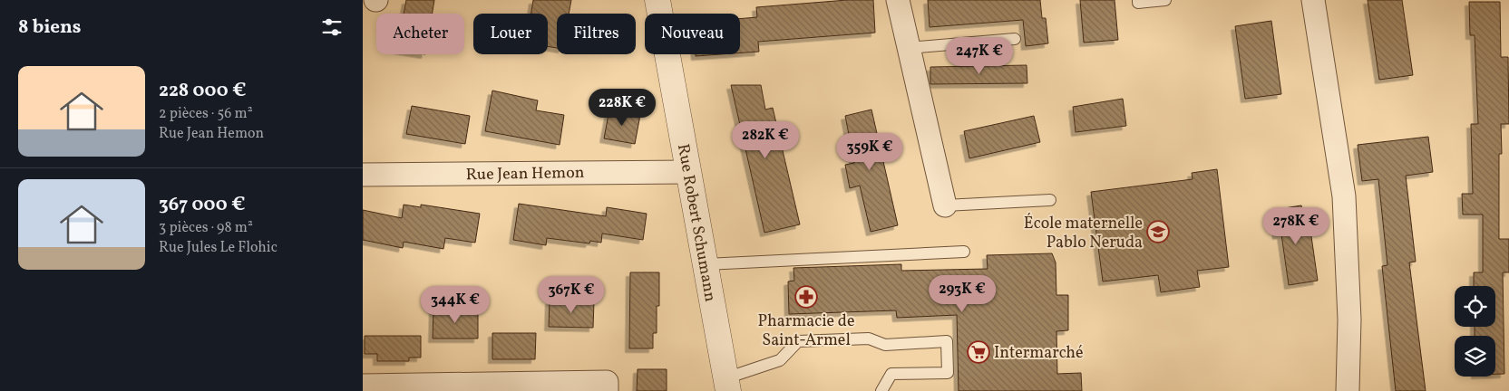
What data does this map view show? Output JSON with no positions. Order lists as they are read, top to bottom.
{
  "streets": {
    "street": ["Rue Jean Hemon", "Rue Robert Schumann"]
  },
  "crossings": [
    ["Rue Jean Hemon", "Rue Robert Schumann"]
  ],
  "places": {
    "school or university": ["École maternelle Pablo Neruda"],
    "pharmacy": ["Pharmacie de Saint-Armel"],
    "supermarket": ["Intermarché"]
  },
  "page": {
    "heading": "8 biens",
    "chip": [
      "Acheter",
      "Louer",
      "Filtres",
      "Nouveau"
    ],
    "price": [
      "247K €",
      "228K €",
      "282K €",
      "359K €",
      "278K €",
      "293K €",
      "367K €",
      "344K €"
    ],
    "list": [
      {
        "name": "228 000 €",
        "note": "2 pièces · 56 m² · Rue Jean Hemon"
      },
      {
        "name": "367 000 €",
        "note": "3 pièces · 98 m² · Rue Jules Le Flohic"
      }
    ]
  }
}
